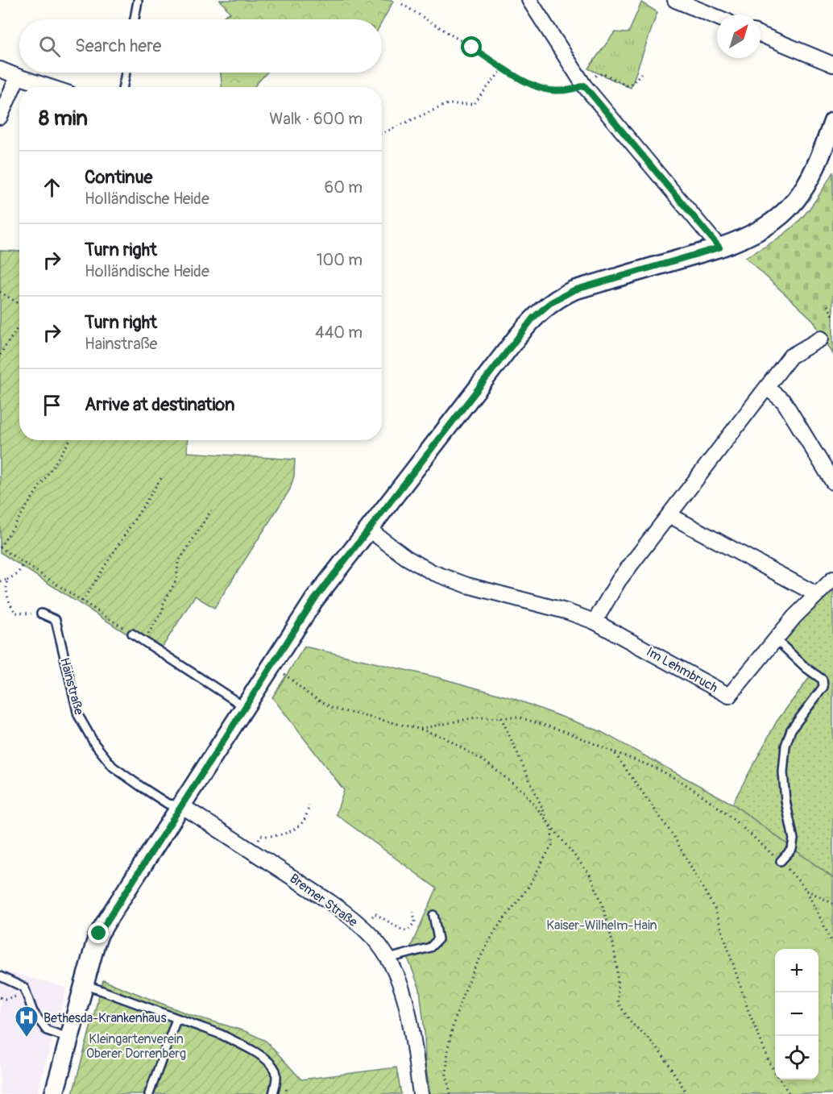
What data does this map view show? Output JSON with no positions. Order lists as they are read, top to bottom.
{
  "streets": {
    "street": ["Im Lehmbruch", "Bremer Straße"],
    "lane": ["Hainstraße"]
  },
  "crossings": [
    ["Hainstraße", "Bremer Straße"]
  ],
  "parks": ["Kaiser-Wilhelm-Hain", "Kleingartenverein Oberer Dorrenberg"],
  "places": {
    "hospital": ["Bethesda-Krankenhaus"]
  },
  "north": "top right",
  "page": {
    "search": "Search here",
    "heading": ["8 min", "Walk · 600 m"],
    "list": [
      ["Continue", "Holländische Heide", "60 m"],
      ["Turn right", "Holländische Heide", "100 m"],
      ["Turn right", "Hainstraße", "440 m"],
      "Arrive at destination"
    ],
    "map_buttons": ["+", "−"]
  }
}
